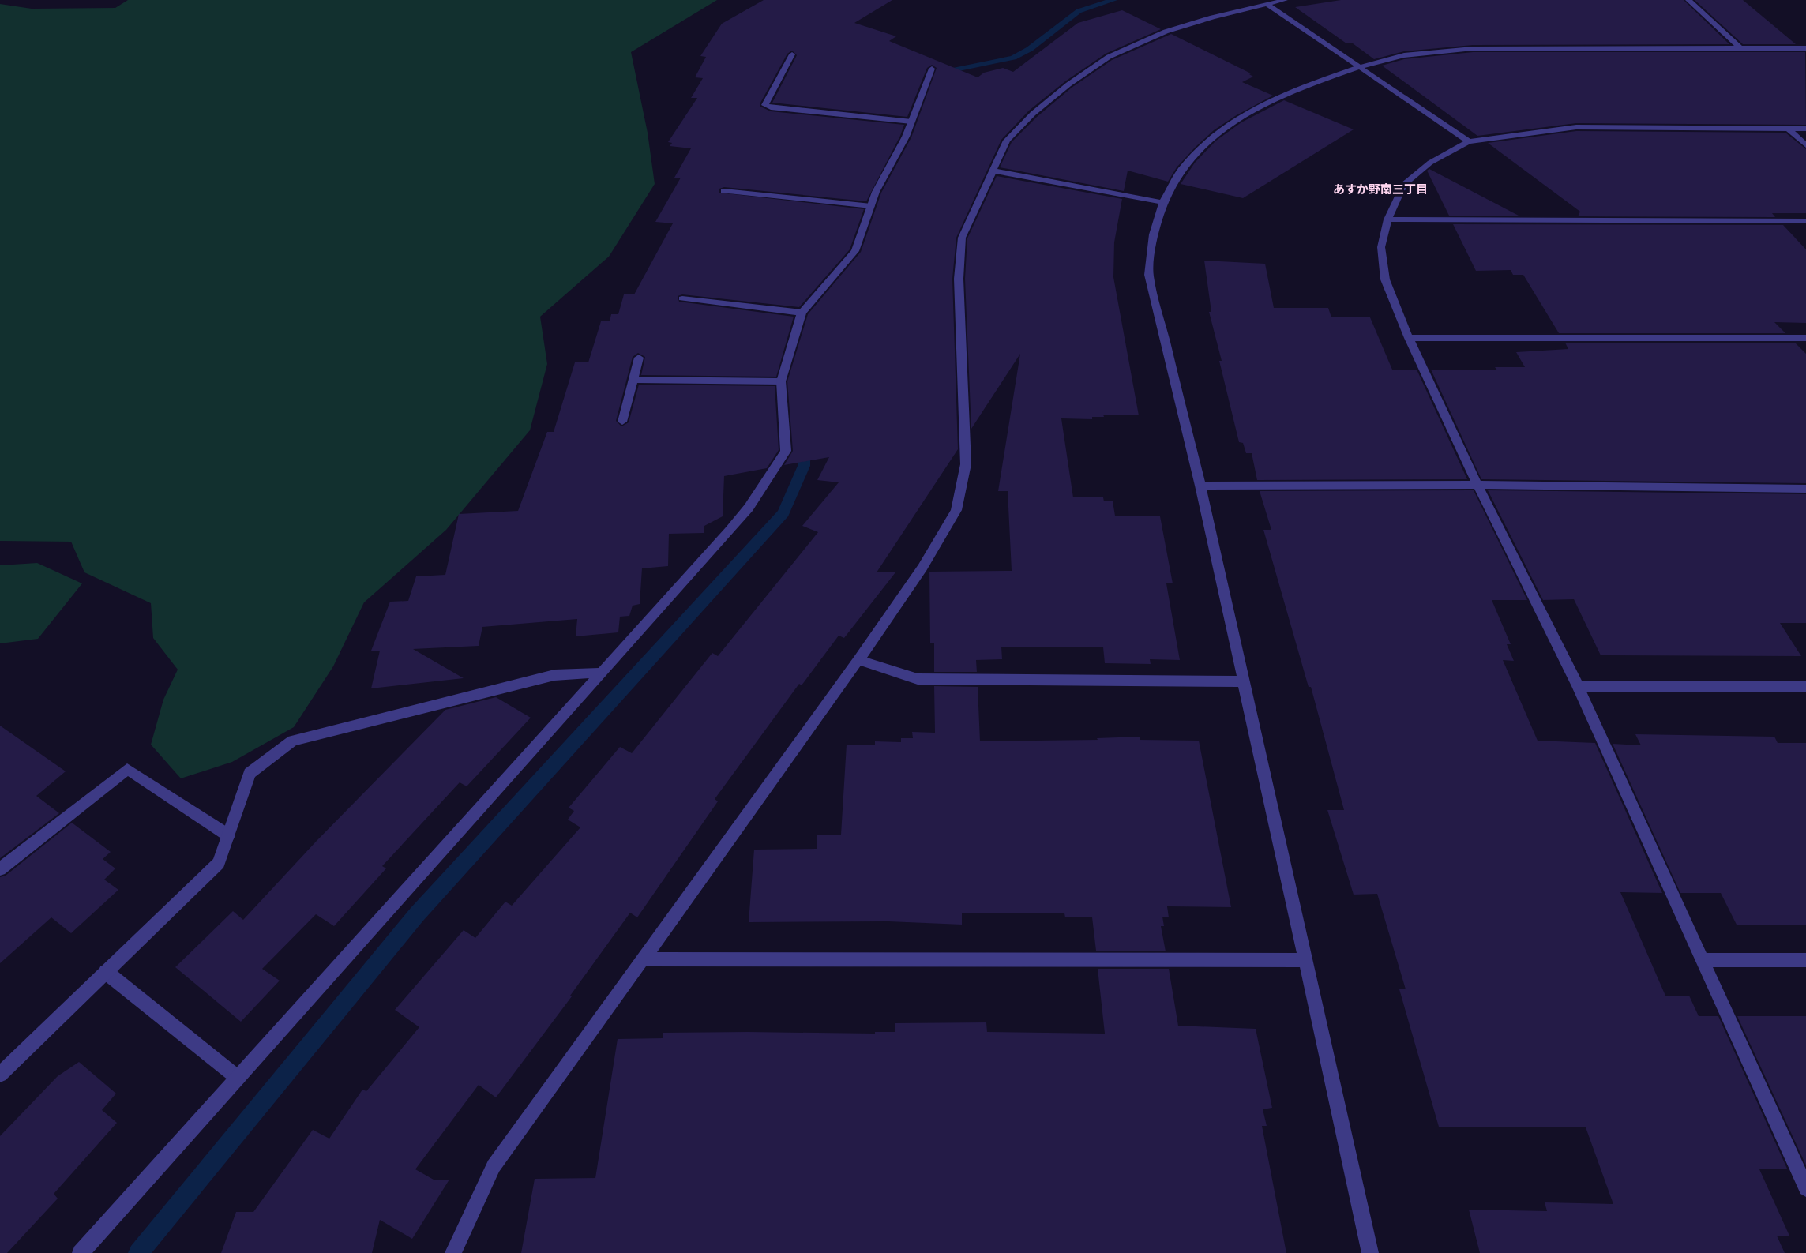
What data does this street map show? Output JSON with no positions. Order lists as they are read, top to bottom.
{
  "districts": ["あすか野南三丁目"]
}
